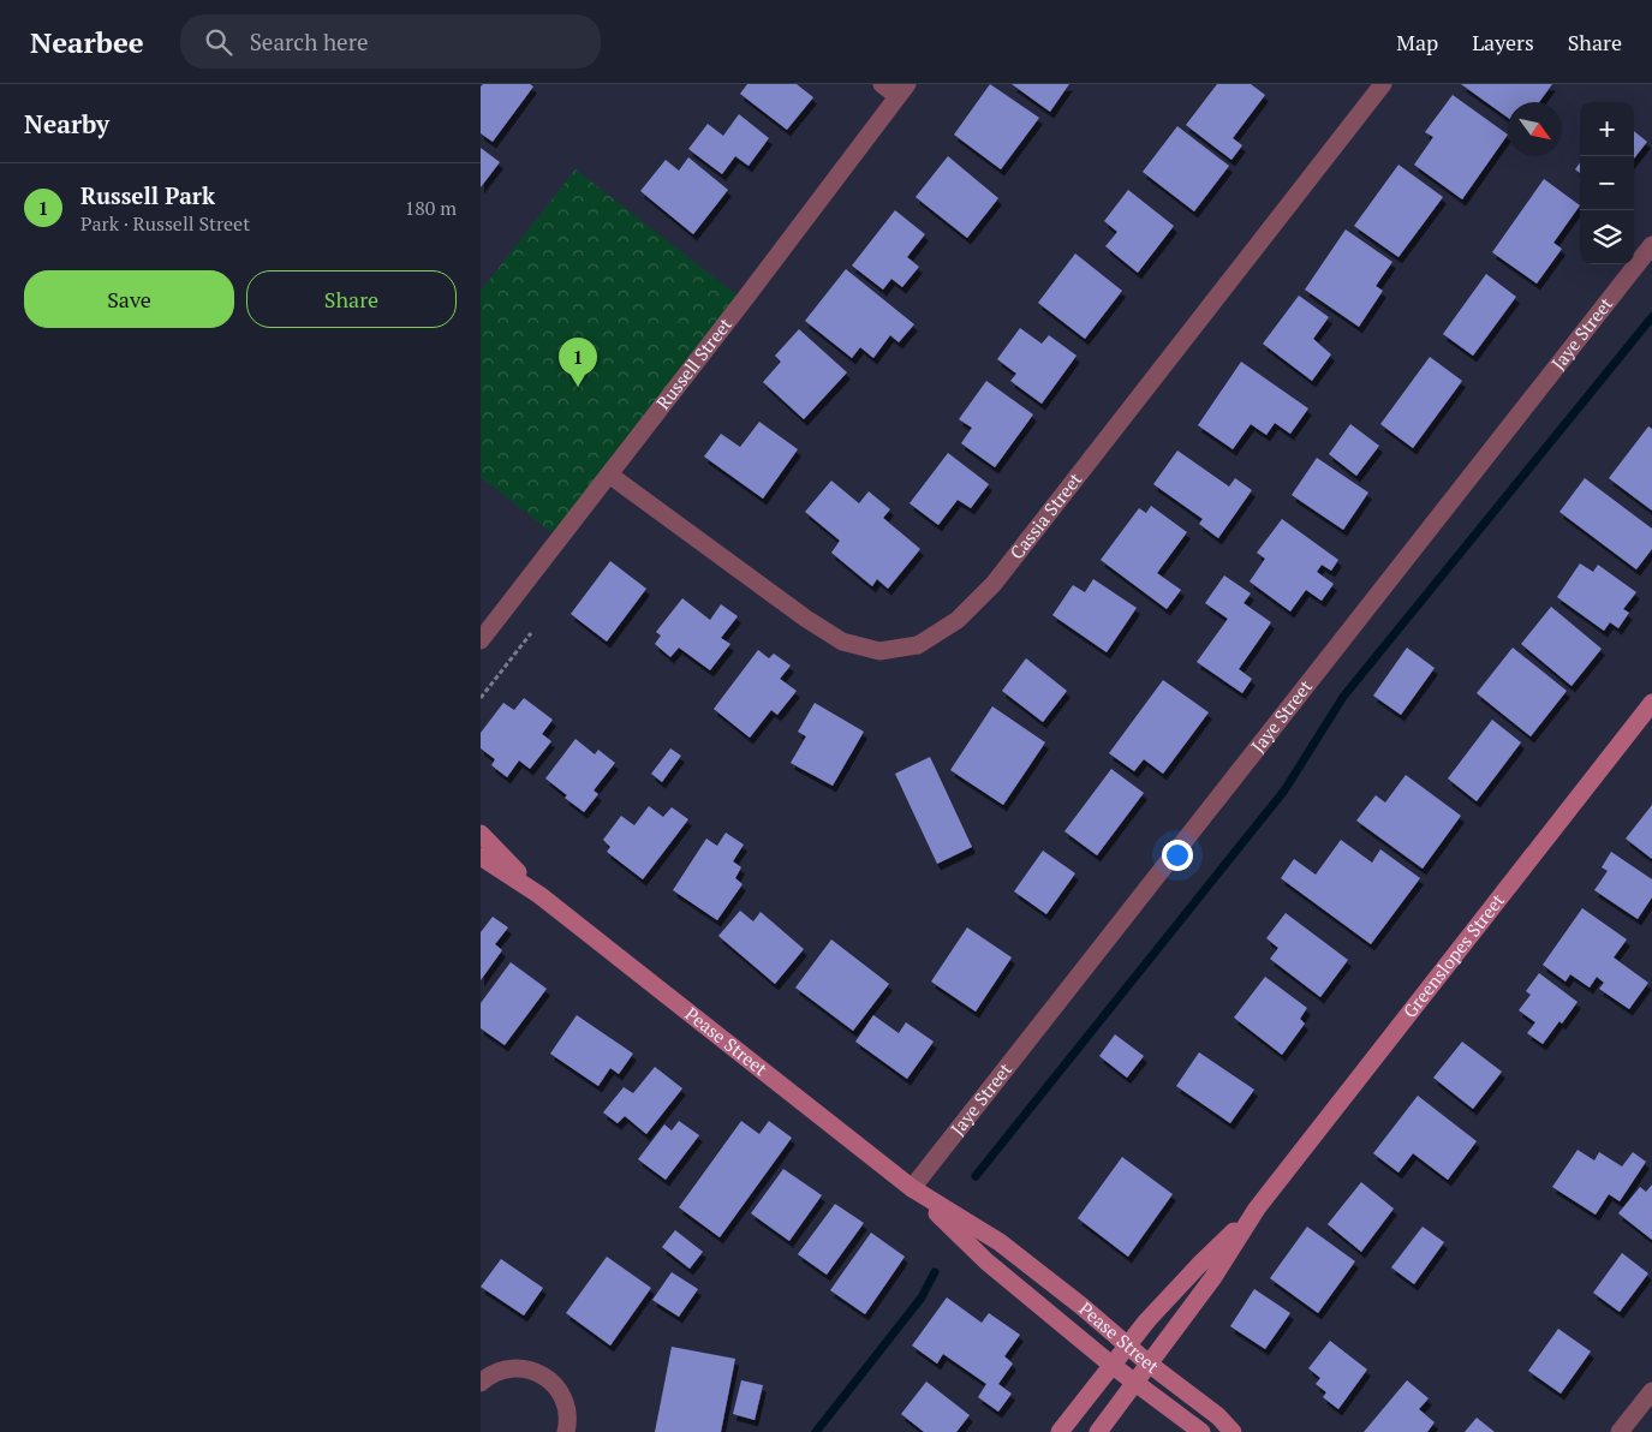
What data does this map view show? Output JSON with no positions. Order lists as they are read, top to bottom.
{
  "streets": {
    "street": [
      "Jaye Street",
      "Russell Street",
      "Cassia Street",
      "Greenslopes Street",
      "Pease Street"
    ]
  },
  "crossings": [
    ["Jaye Street", "Pease Street"],
    ["Russell Street", "Cassia Street"],
    ["Greenslopes Street", "Pease Street"]
  ],
  "north": "bottom right",
  "page": {
    "header": "Nearbee",
    "search": "Search here",
    "nav": ["Map", "Layers", "Share"],
    "heading": "Nearby",
    "map_buttons": ["+", "−"],
    "list": [
      {
        "mark": "1",
        "name": "Russell Park",
        "note": "Park · Russell Street",
        "value": "180 m"
      }
    ],
    "buttons": ["Save", "Share"],
    "pins": "1"
  }
}
